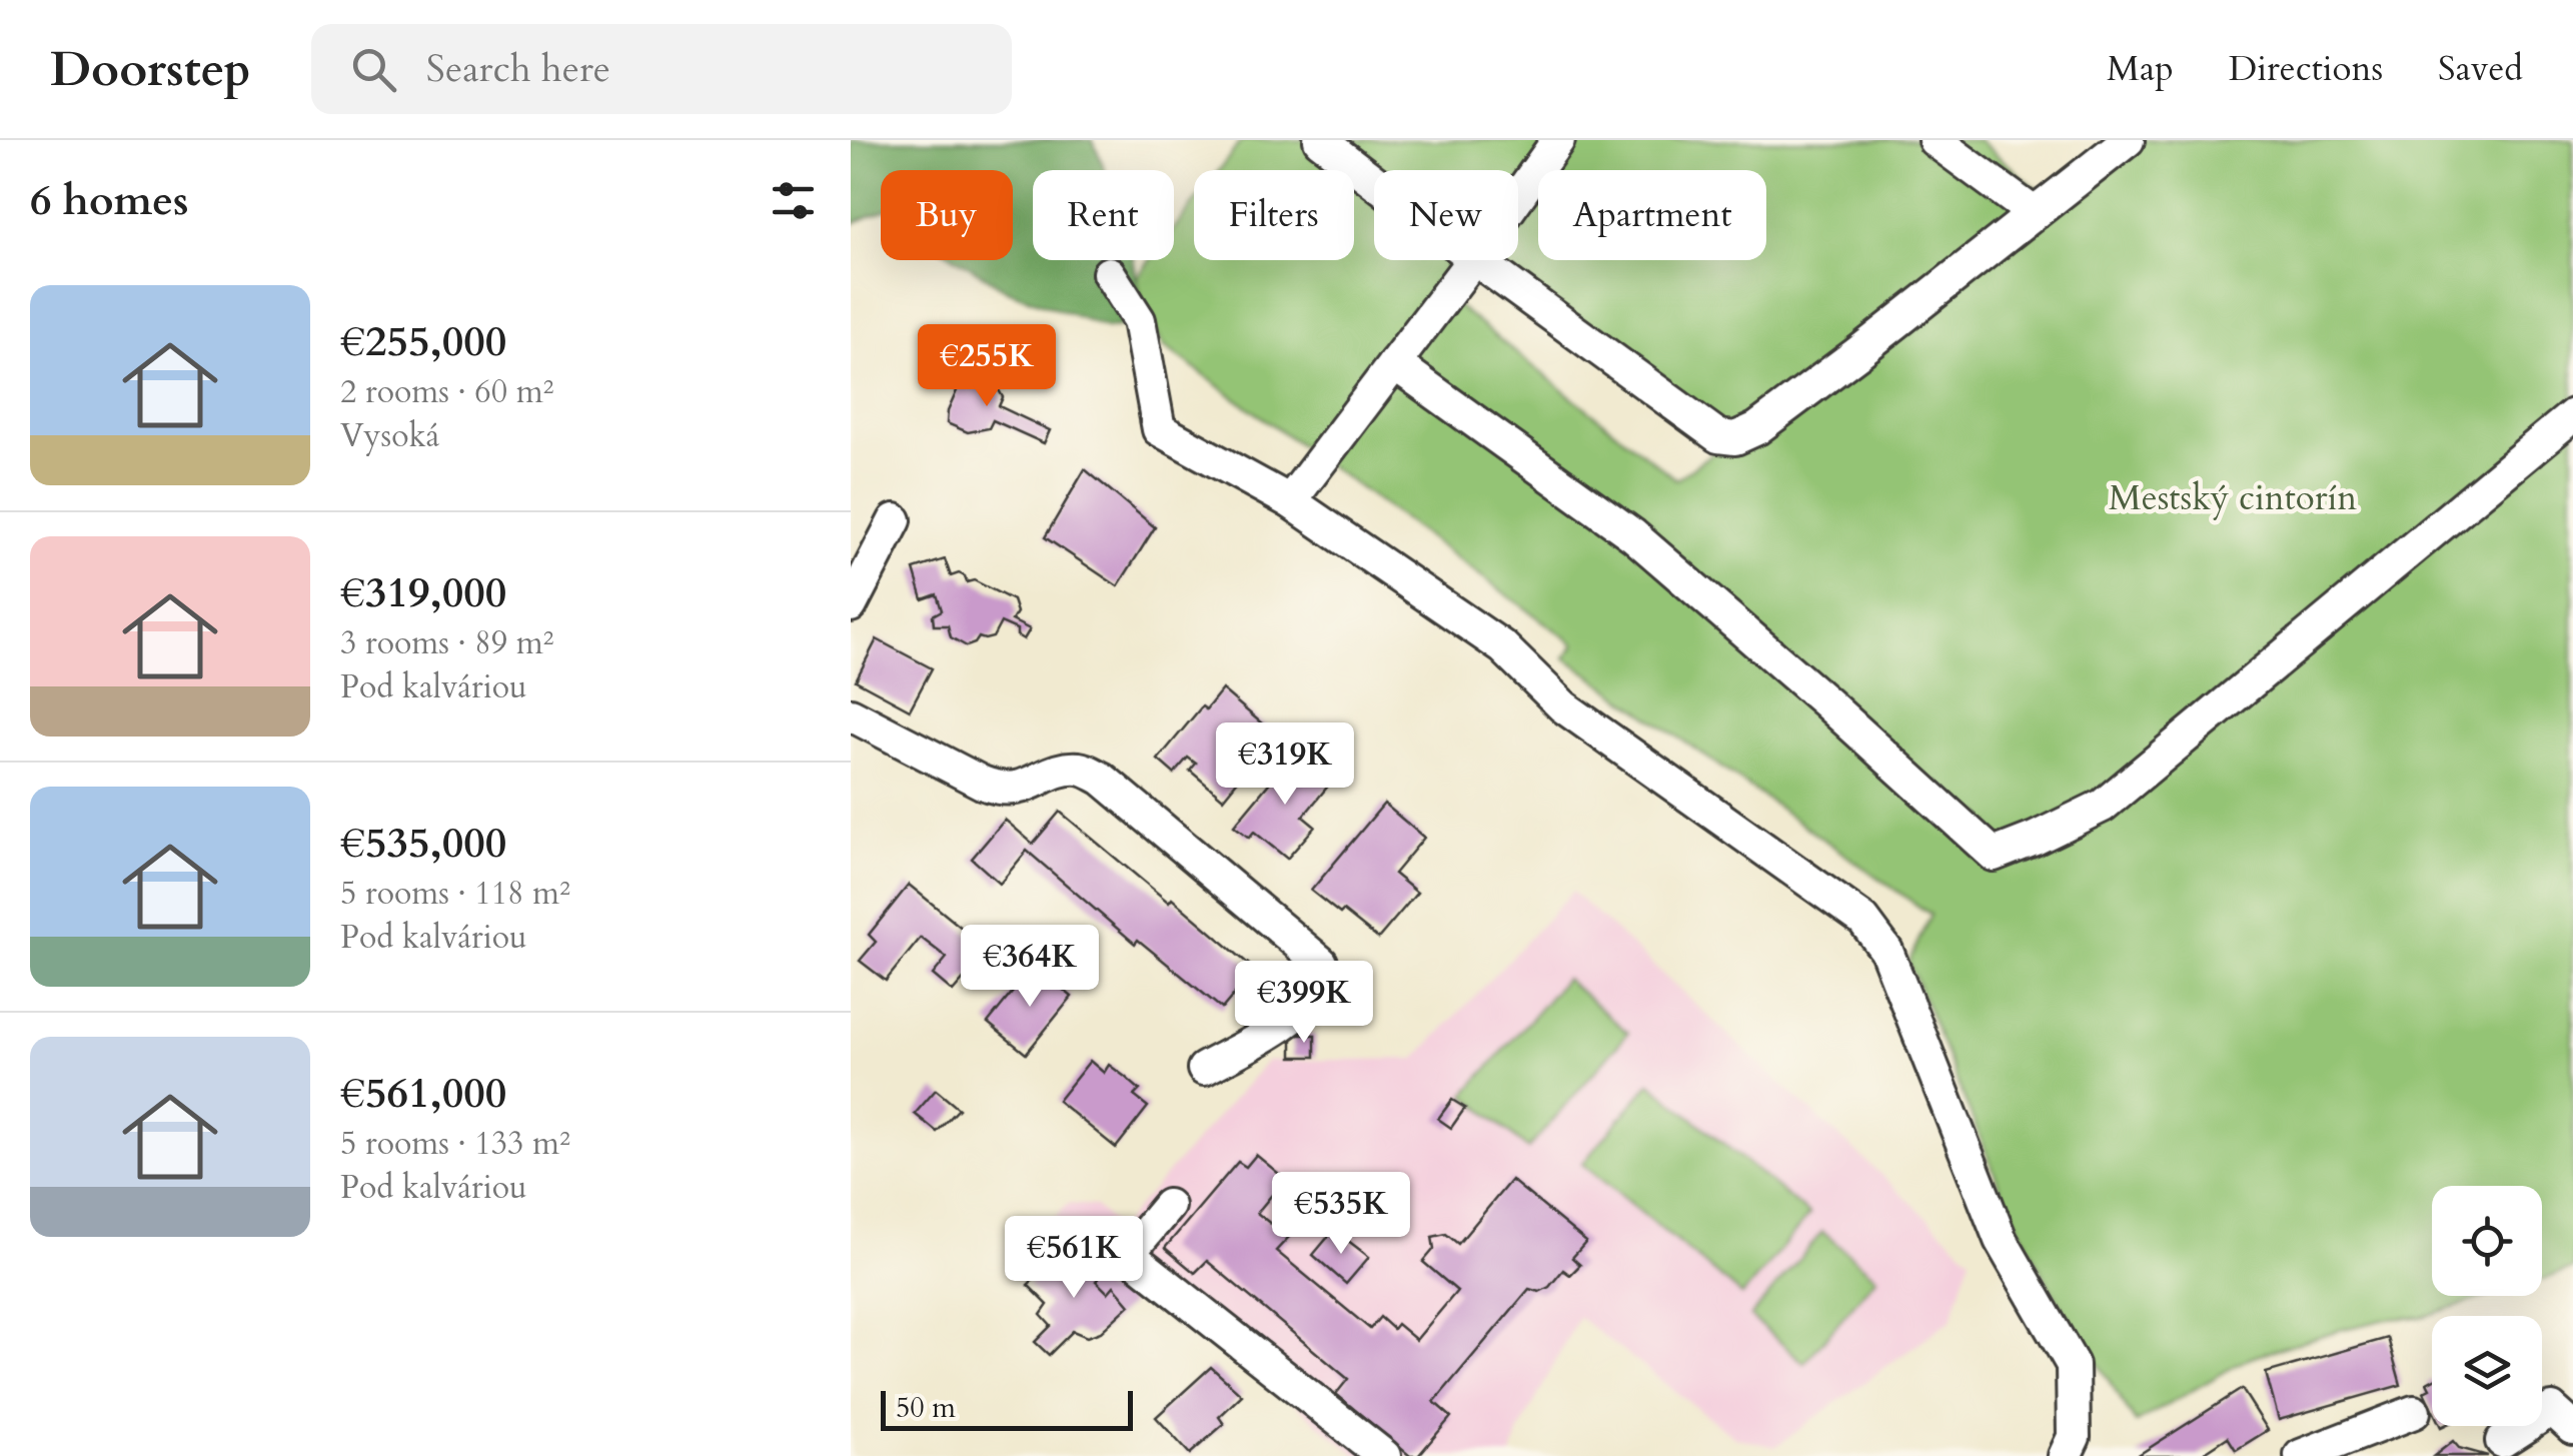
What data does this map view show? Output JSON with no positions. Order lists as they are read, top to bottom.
{
  "parks": ["Mestský cintorín"],
  "scale_bar": "50 m",
  "page": {
    "header": "Doorstep",
    "search": "Search here",
    "nav": ["Map", "Directions", "Saved"],
    "heading": "6 homes",
    "chip": [
      "Buy",
      "Rent",
      "Filters",
      "New",
      "Apartment"
    ],
    "list": [
      {
        "name": "€255,000",
        "note": "2 rooms · 60 m² · Vysoká"
      },
      {
        "name": "€319,000",
        "note": "3 rooms · 89 m² · Pod kalváriou"
      },
      {
        "name": "€535,000",
        "note": "5 rooms · 118 m² · Pod kalváriou"
      },
      {
        "name": "€561,000",
        "note": "5 rooms · 133 m² · Pod kalváriou"
      }
    ],
    "price": [
      "€255K",
      "€319K",
      "€364K",
      "€399K",
      "€535K",
      "€561K"
    ],
    "scale": "50 m"
  }
}
